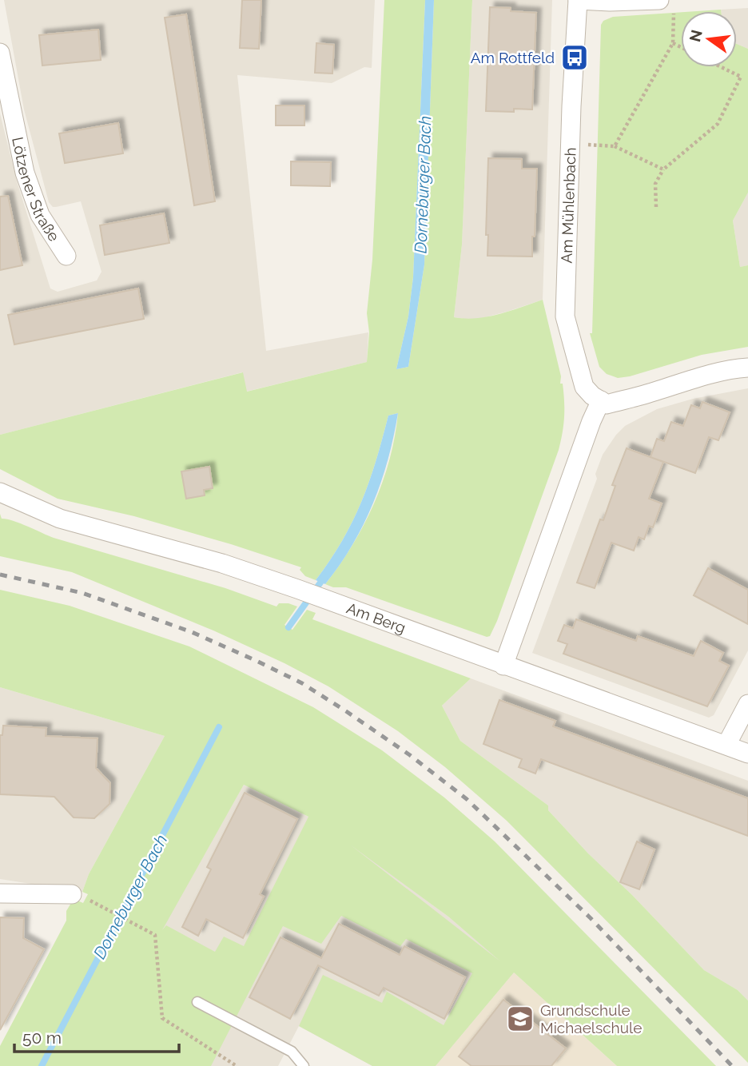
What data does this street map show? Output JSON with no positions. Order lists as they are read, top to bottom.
{
  "streets": {
    "street": ["Lötzener Straße", "Am Mühlenbach", "Am Berg"]
  },
  "water": ["Dorneburger Bach"],
  "places": {
    "bus stop": ["Am Rottfeld"],
    "school or university": ["Grundschule Michaelschule"]
  },
  "scale_bar": "50 m",
  "north": "left"
}
